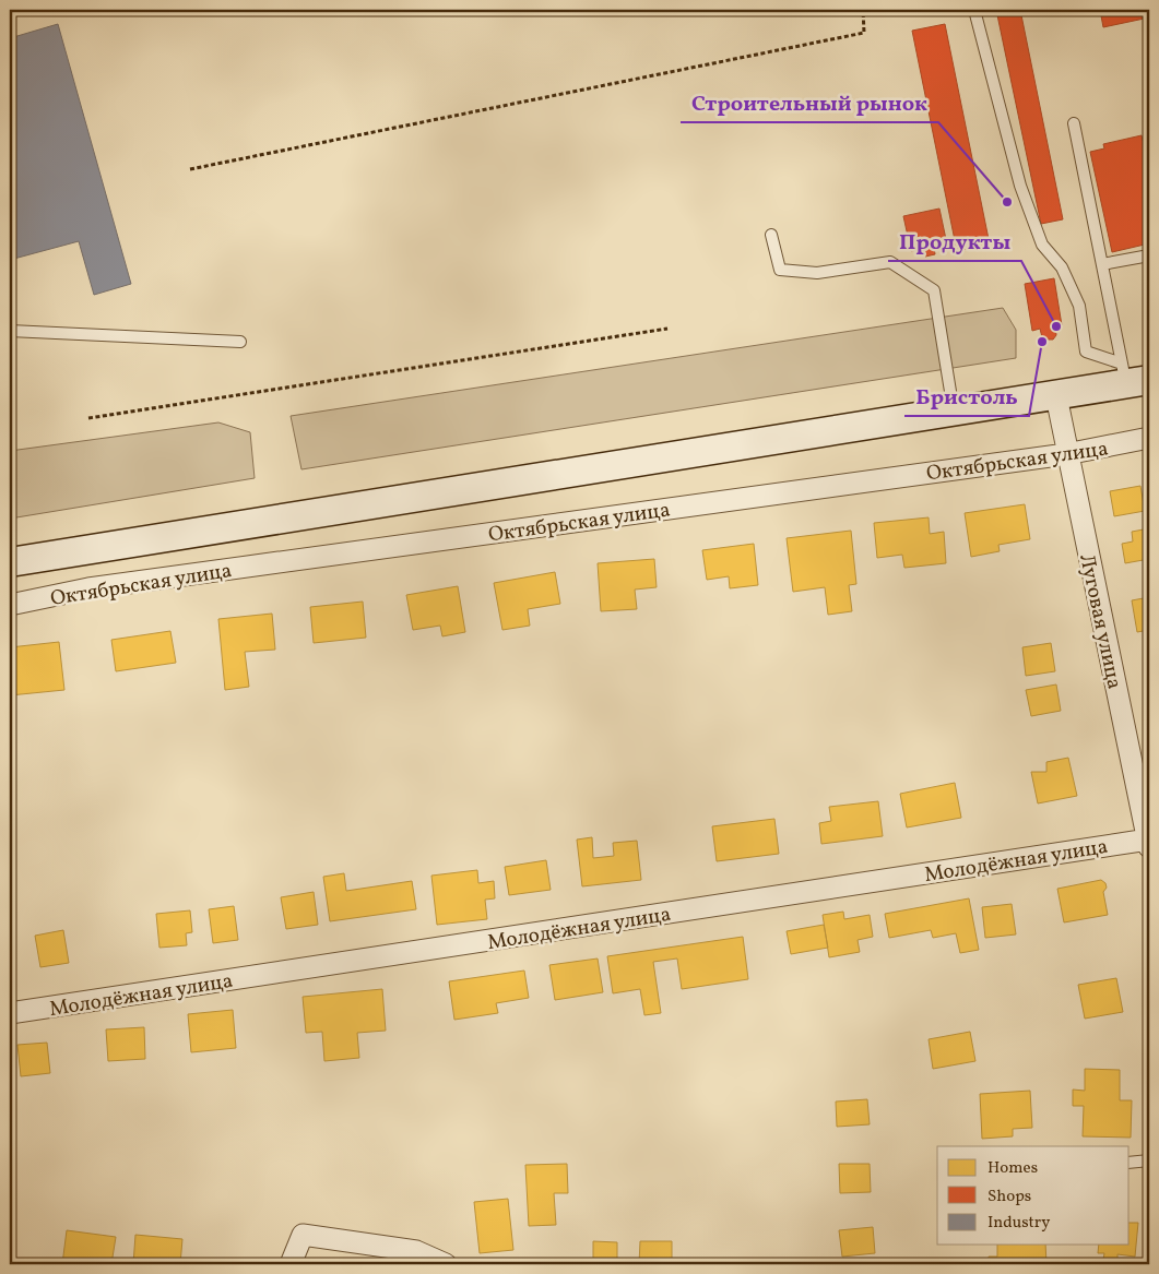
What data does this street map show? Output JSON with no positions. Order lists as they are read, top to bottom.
{
  "streets": {
    "street": ["Октябрьская улица", "Луговая улица", "Молодёжная улица"]
  },
  "crossings": [
    ["Октябрьская улица", "Луговая улица"],
    ["Луговая улица", "Молодёжная улица"]
  ],
  "places": ["Строительный рынок", "Продукты", "Бристоль"],
  "legend": ["Homes", "Shops", "Industry"]
}
